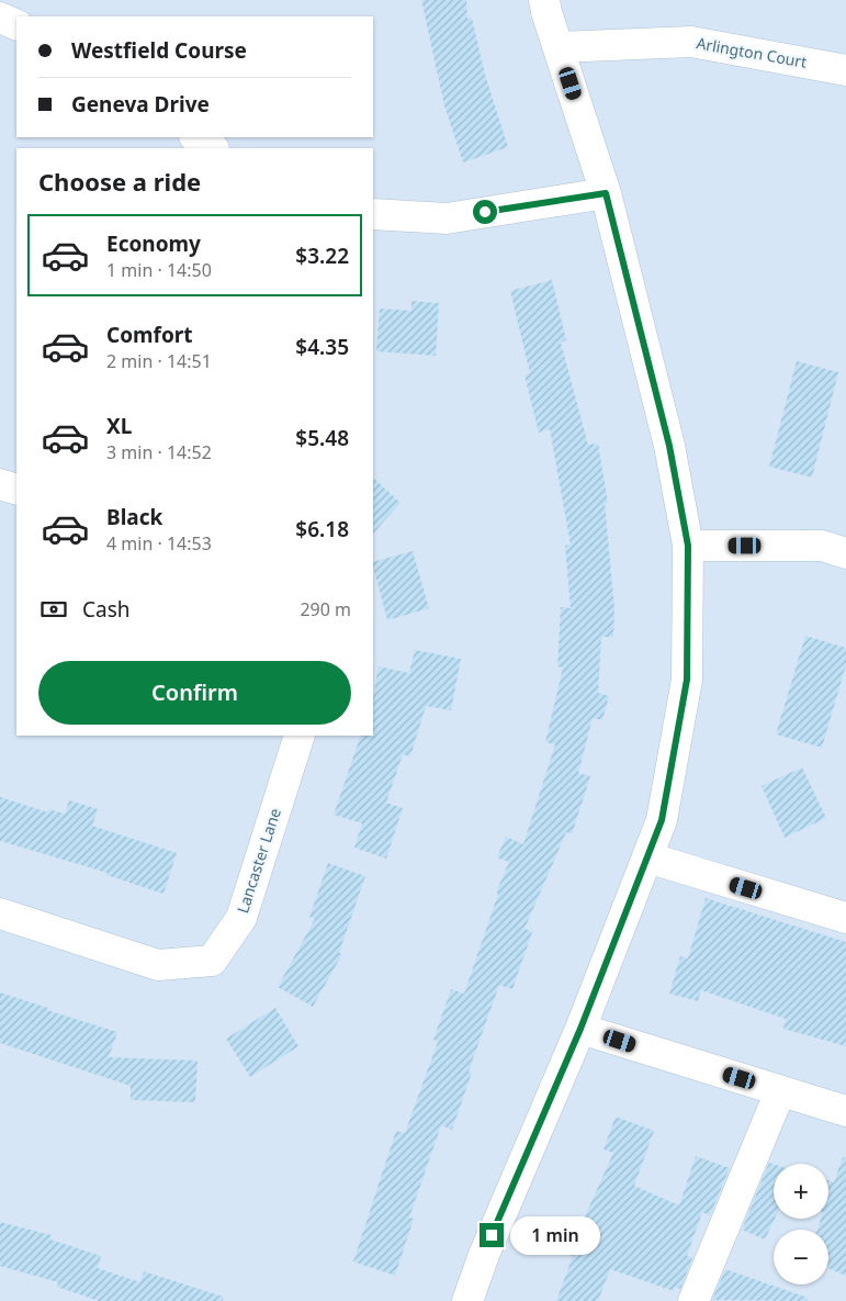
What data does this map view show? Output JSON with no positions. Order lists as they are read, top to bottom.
{
  "streets": {
    "street": ["Arlington Court", "Lancaster Lane"]
  },
  "page": {
    "banner": ["Westfield Course", "Geneva Drive"],
    "heading": "Choose a ride",
    "list": [
      {
        "name": "Economy",
        "note": "1 min · 14:50",
        "value": "$3.22"
      },
      {
        "name": "Comfort",
        "note": "2 min · 14:51",
        "value": "$4.35"
      },
      {
        "name": "XL",
        "note": "3 min · 14:52",
        "value": "$5.48"
      },
      {
        "name": "Black",
        "note": "4 min · 14:53",
        "value": "$6.18"
      }
    ],
    "pay": ["Cash", "290 m"],
    "buttons": "Confirm",
    "map_buttons": ["+", "−"],
    "bubble": "1 min"
  }
}
